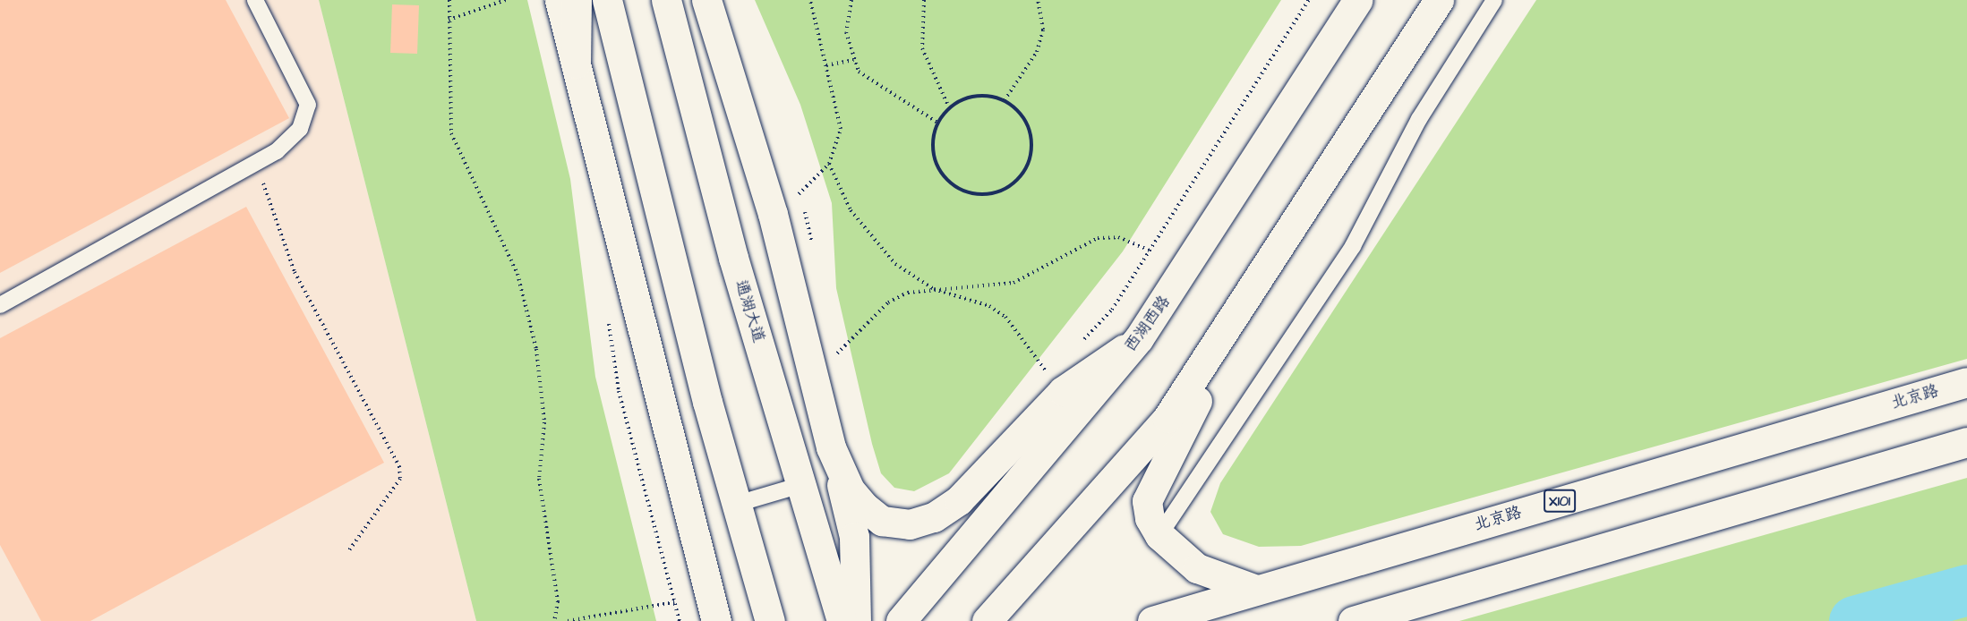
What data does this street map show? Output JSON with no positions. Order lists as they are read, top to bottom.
{
  "streets": {
    "main road": [
      "通湖大道",
      "西湖西路",
      "北京路",
      "X101"
    ]
  }
}
